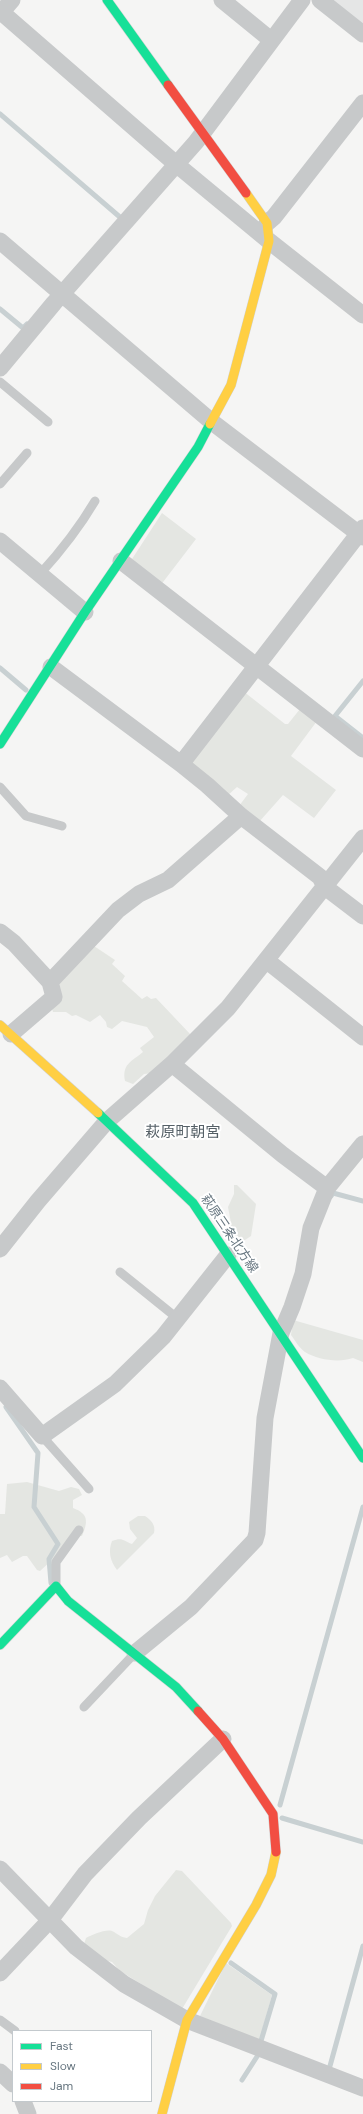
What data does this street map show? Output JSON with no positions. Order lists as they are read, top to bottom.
{
  "streets": {
    "street": ["萩原三条北方線"]
  },
  "districts": ["萩原町朝宮"],
  "legend": ["Fast", "Slow", "Jam"]
}
